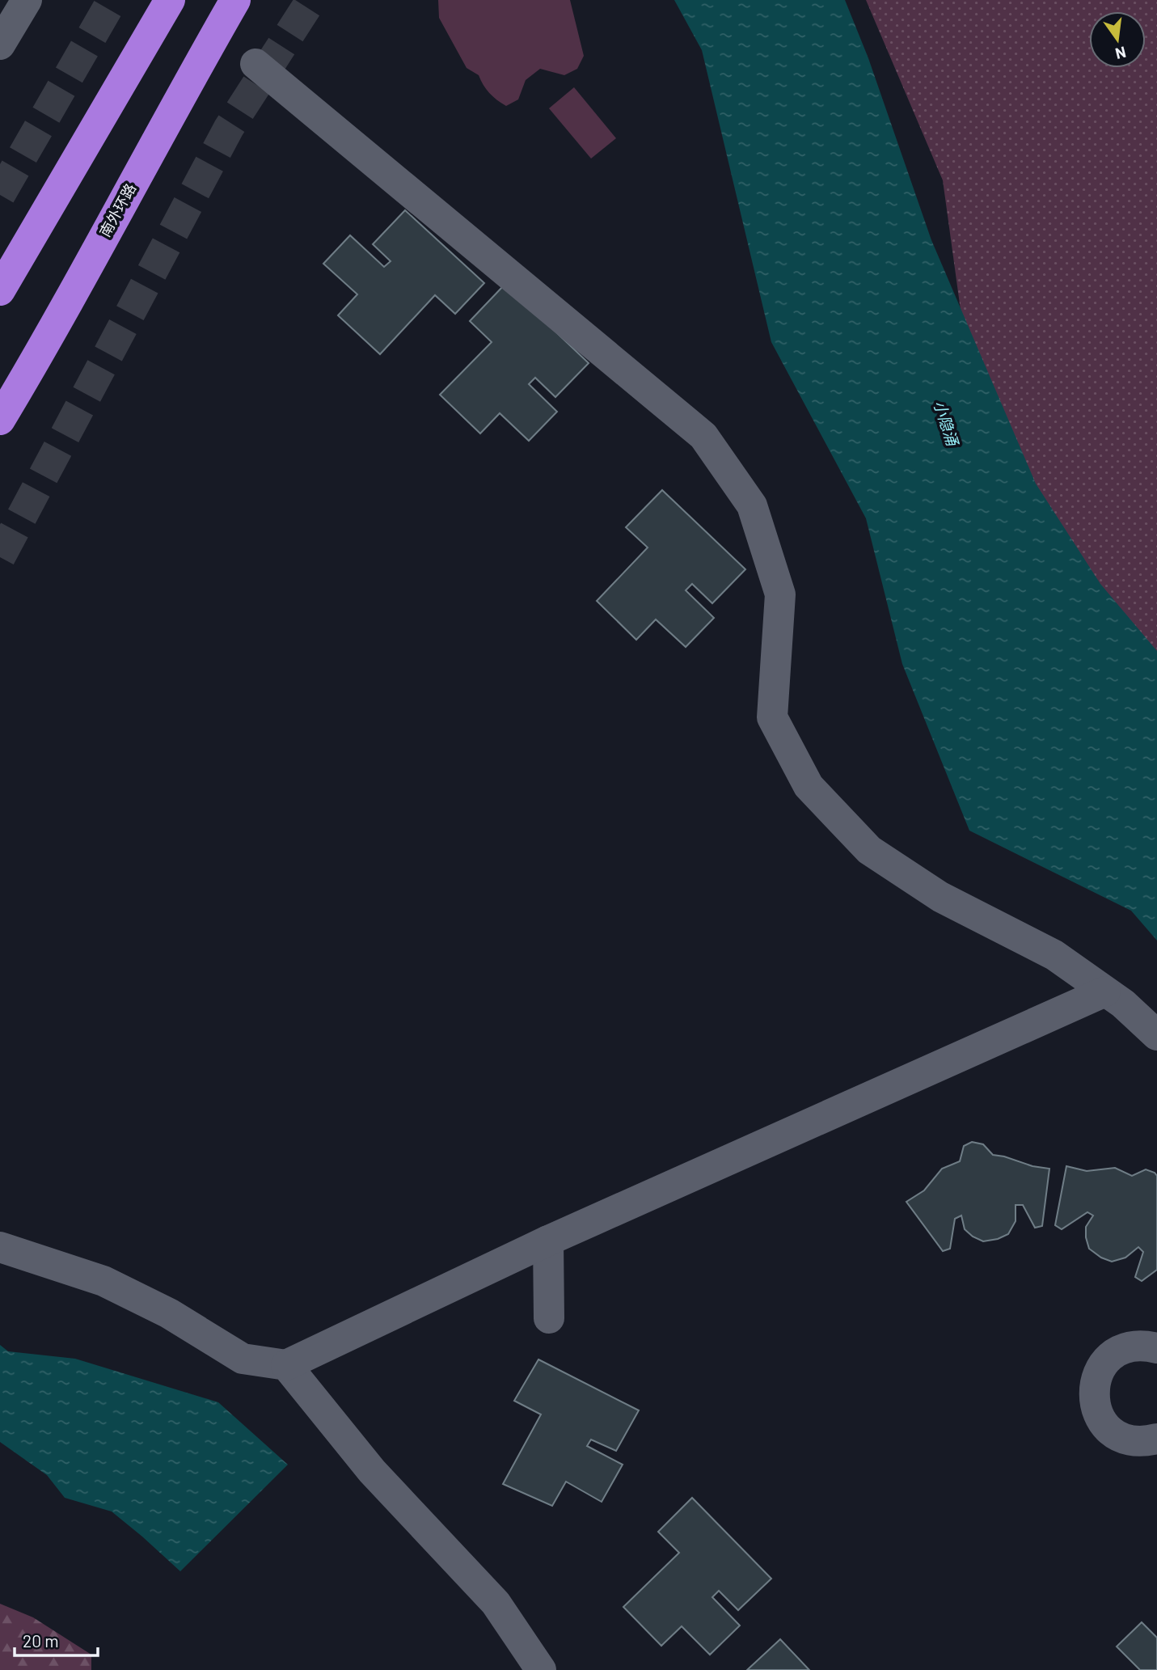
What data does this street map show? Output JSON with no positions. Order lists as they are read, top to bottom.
{
  "streets": {
    "highway": ["南外环路"]
  },
  "water": ["小隐涌"],
  "scale_bar": "20 m",
  "north": "bottom"
}
